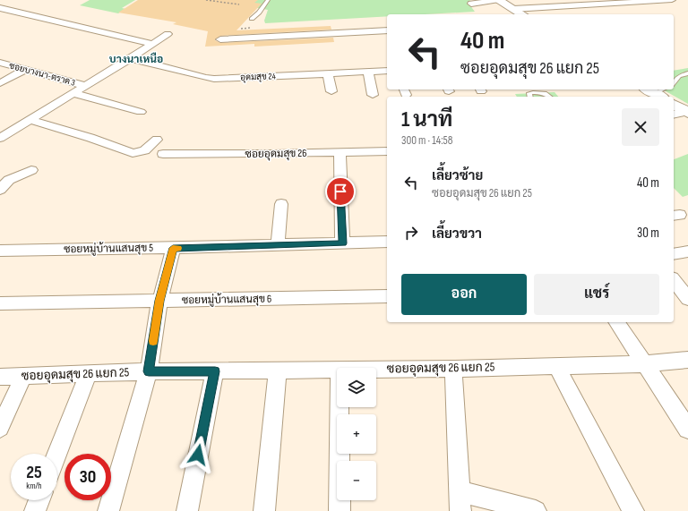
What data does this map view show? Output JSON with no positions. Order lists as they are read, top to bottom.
{
  "streets": {
    "street": [
      "ซอยบางนา-ตราด 3",
      "อุดมสุข 24",
      "ซอยอุดมสุข 26",
      "ซอยหมู่บ้านแสนสุข 5",
      "ซอยหมู่บ้านแสนสุข 6",
      "ซอยอุดมสุข 26 แยก 25"
    ]
  },
  "districts": ["บางนาเหนือ"],
  "page": {
    "turn": ["40 m", "ซอยอุดมสุข 26 แยก 25"],
    "heading": ["1 นาที", "300 m · 14:58"],
    "list": [
      {
        "name": "เลี้ยวซ้าย",
        "note": "ซอยอุดมสุข 26 แยก 25",
        "value": "40 m"
      },
      {
        "name": "เลี้ยวขวา",
        "value": "30 m"
      }
    ],
    "buttons": ["ออก", "แชร์"],
    "map_buttons": ["+", "−"],
    "speed": "25 km/h",
    "limit": "30"
  }
}
